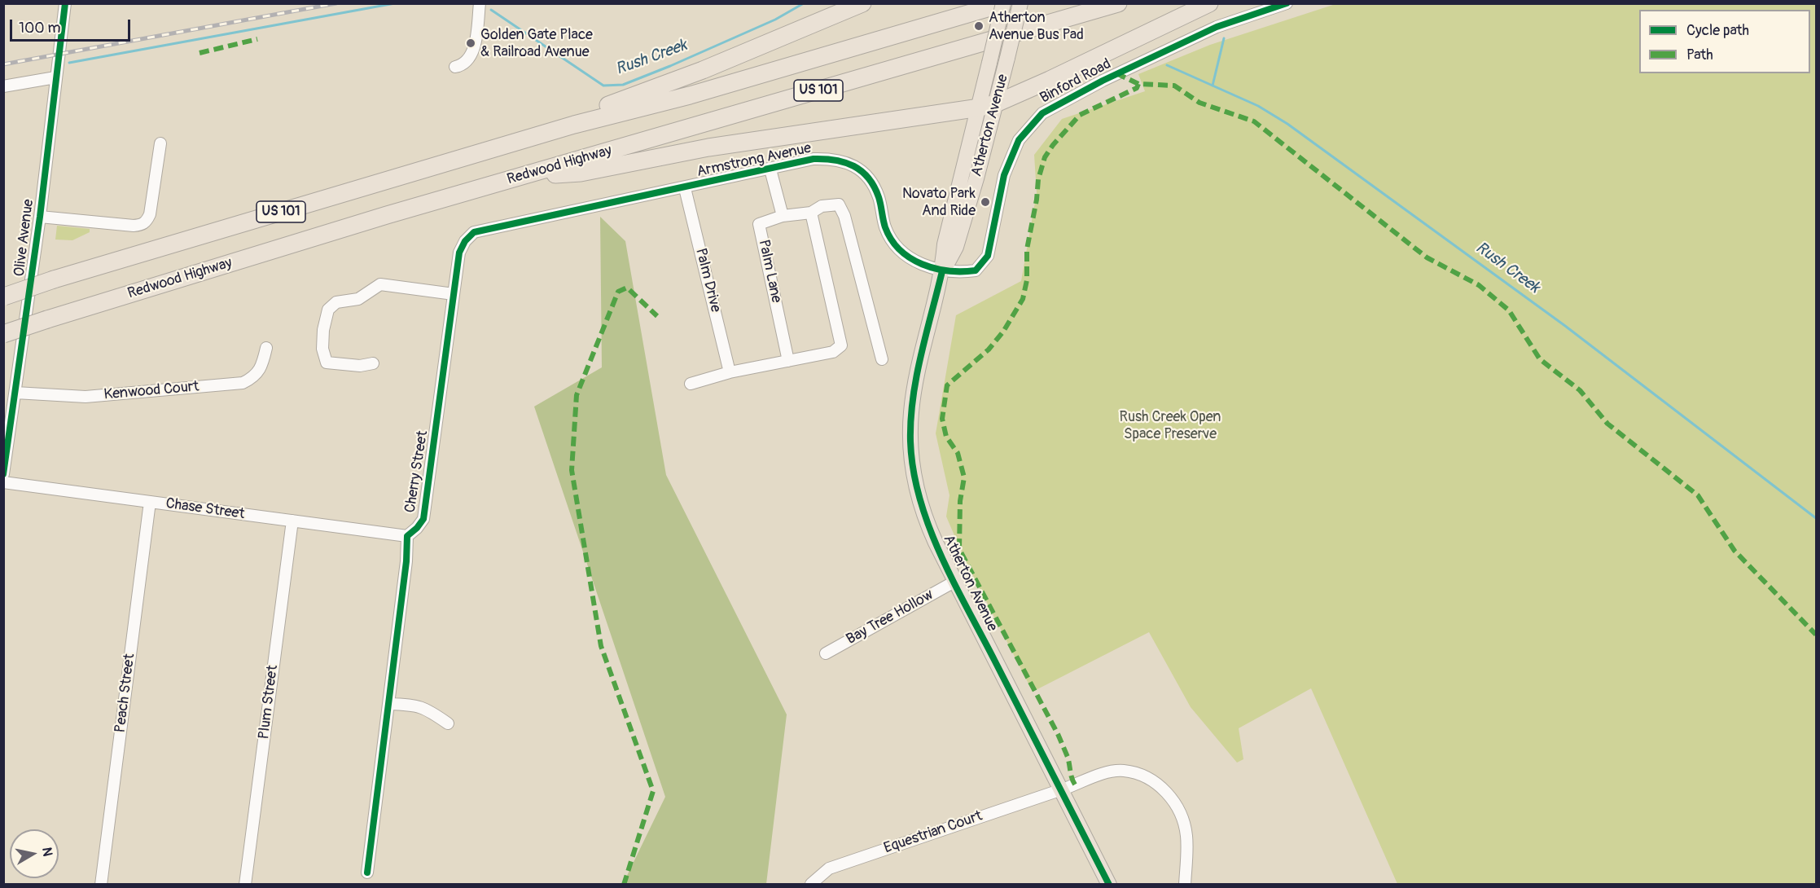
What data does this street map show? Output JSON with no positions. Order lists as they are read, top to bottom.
{
  "streets": {
    "highway": ["US 101", "Redwood Highway"],
    "main road": ["Atherton Avenue"],
    "street": [
      "Binford Road",
      "Armstrong Avenue",
      "Olive Avenue",
      "Palm Lane",
      "Palm Drive",
      "Kenwood Court",
      "Cherry Street",
      "Chase Street",
      "Bay Tree Hollow",
      "Peach Street",
      "Plum Street",
      "Equestrian Court"
    ]
  },
  "crossings": [
    ["Binford Road", "Atherton Avenue"],
    ["Binford Road", "Armstrong Avenue"],
    ["US 101", "Atherton Avenue"],
    ["Atherton Avenue", "Armstrong Avenue"],
    ["Atherton Avenue", "Bay Tree Hollow"],
    ["Atherton Avenue", "Equestrian Court"],
    ["Armstrong Avenue", "Palm Drive"],
    ["Armstrong Avenue", "Cherry Street"],
    ["Olive Avenue", "Kenwood Court"],
    ["Cherry Street", "Chase Street"],
    ["Chase Street", "Peach Street"],
    ["Chase Street", "Plum Street"]
  ],
  "water": ["Rush Creek"],
  "parks": ["Rush Creek Open Space Preserve"],
  "places": ["Atherton Avenue Bus Pad", "Golden Gate Place & Railroad Avenue", "Novato Park And Ride"],
  "legend": ["Cycle path", "Path"],
  "scale_bar": "100 m",
  "north": "right"
}
